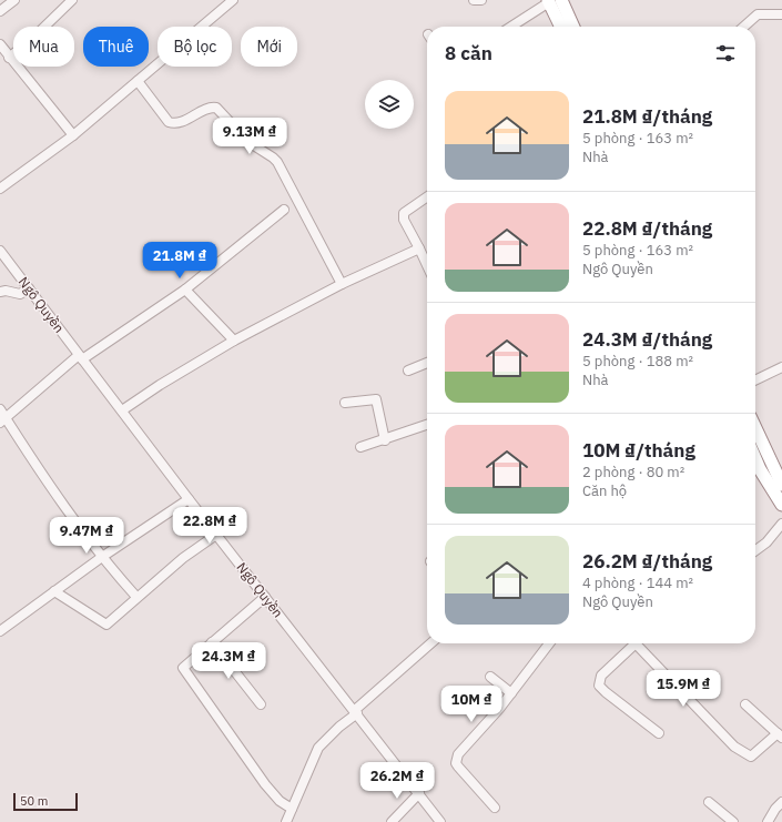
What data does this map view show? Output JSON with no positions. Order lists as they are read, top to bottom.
{
  "streets": {
    "street": ["Ngô Quyền"]
  },
  "scale_bar": "50 m",
  "page": {
    "chip": [
      "Mua",
      "Thuê",
      "Bộ lọc",
      "Mới"
    ],
    "heading": "8 căn",
    "list": [
      {
        "name": "21.8M ₫/tháng",
        "note": "5 phòng · 163 m² · Nhà"
      },
      {
        "name": "22.8M ₫/tháng",
        "note": "5 phòng · 163 m² · Ngô Quyền"
      },
      {
        "name": "24.3M ₫/tháng",
        "note": "5 phòng · 188 m² · Nhà"
      },
      {
        "name": "10M ₫/tháng",
        "note": "2 phòng · 80 m² · Căn hộ"
      },
      {
        "name": "26.2M ₫/tháng",
        "note": "4 phòng · 144 m² · Ngô Quyền"
      }
    ],
    "price": [
      "9.13M ₫",
      "21.8M ₫",
      "22.8M ₫",
      "9.47M ₫",
      "24.3M ₫",
      "15.9M ₫",
      "10M ₫",
      "26.2M ₫"
    ],
    "scale": "50 m"
  }
}
